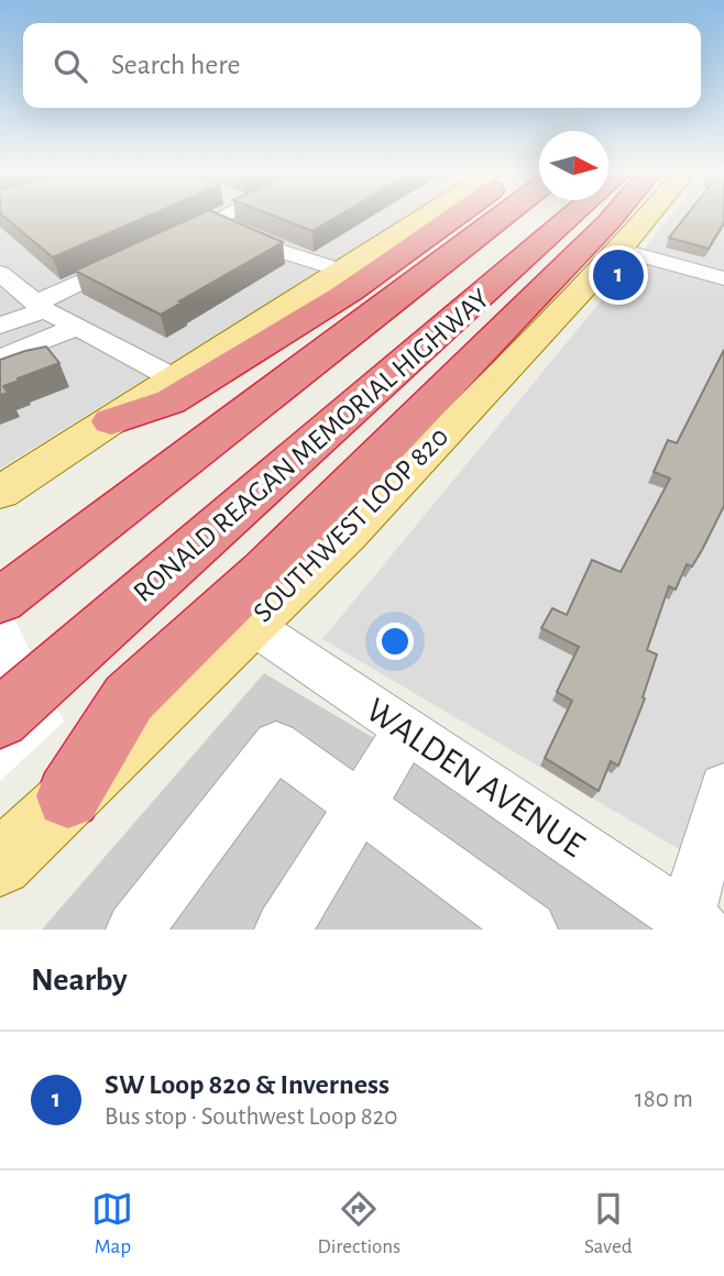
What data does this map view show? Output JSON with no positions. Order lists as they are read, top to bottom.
{
  "streets": {
    "highway": ["RONALD REAGAN MEMORIAL HIGHWAY"],
    "main road": ["SOUTHWEST LOOP 820"],
    "street": ["WALDEN AVENUE"]
  },
  "crossings": [
    ["SOUTHWEST LOOP 820", "WALDEN AVENUE"]
  ],
  "north": "right",
  "page": {
    "search": "Search here",
    "pins": "1",
    "heading": "Nearby",
    "list": [
      {
        "mark": "1",
        "name": "SW Loop 820 & Inverness",
        "note": "Bus stop · Southwest Loop 820",
        "value": "180 m"
      }
    ],
    "nav": ["Map", "Directions", "Saved"]
  }
}
